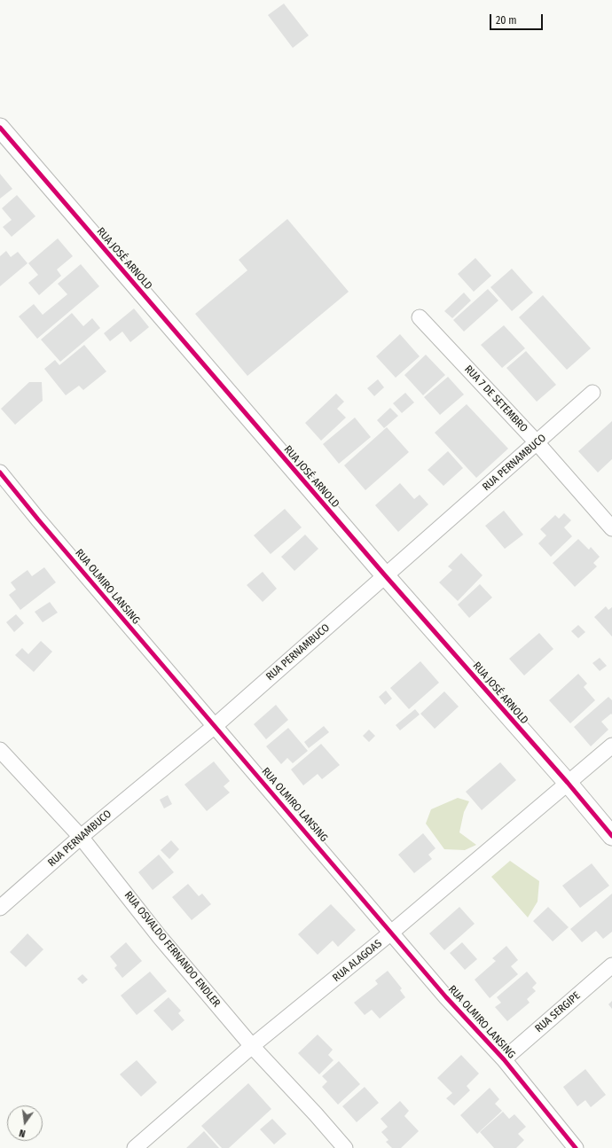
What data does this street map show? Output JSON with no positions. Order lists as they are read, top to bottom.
{
  "streets": {
    "street": [
      "RUA JOSÉ ARNOLD",
      "RUA 7 DE SETEMBRO",
      "RUA PERNAMBUCO",
      "RUA OLMIRO LANSING",
      "RUA OSVALDO FERNANDO ENDLER",
      "RUA ALAGOAS",
      "RUA SERGIPE"
    ]
  },
  "crossings": [
    ["RUA JOSÉ ARNOLD", "RUA PERNAMBUCO"],
    ["RUA JOSÉ ARNOLD", "RUA ALAGOAS"],
    ["RUA 7 DE SETEMBRO", "RUA PERNAMBUCO"],
    ["RUA PERNAMBUCO", "RUA OLMIRO LANSING"],
    ["RUA PERNAMBUCO", "RUA OSVALDO FERNANDO ENDLER"],
    ["RUA OLMIRO LANSING", "RUA ALAGOAS"],
    ["RUA OLMIRO LANSING", "RUA SERGIPE"],
    ["RUA OSVALDO FERNANDO ENDLER", "RUA ALAGOAS"]
  ],
  "scale_bar": "20 m",
  "north": "bottom"
}
